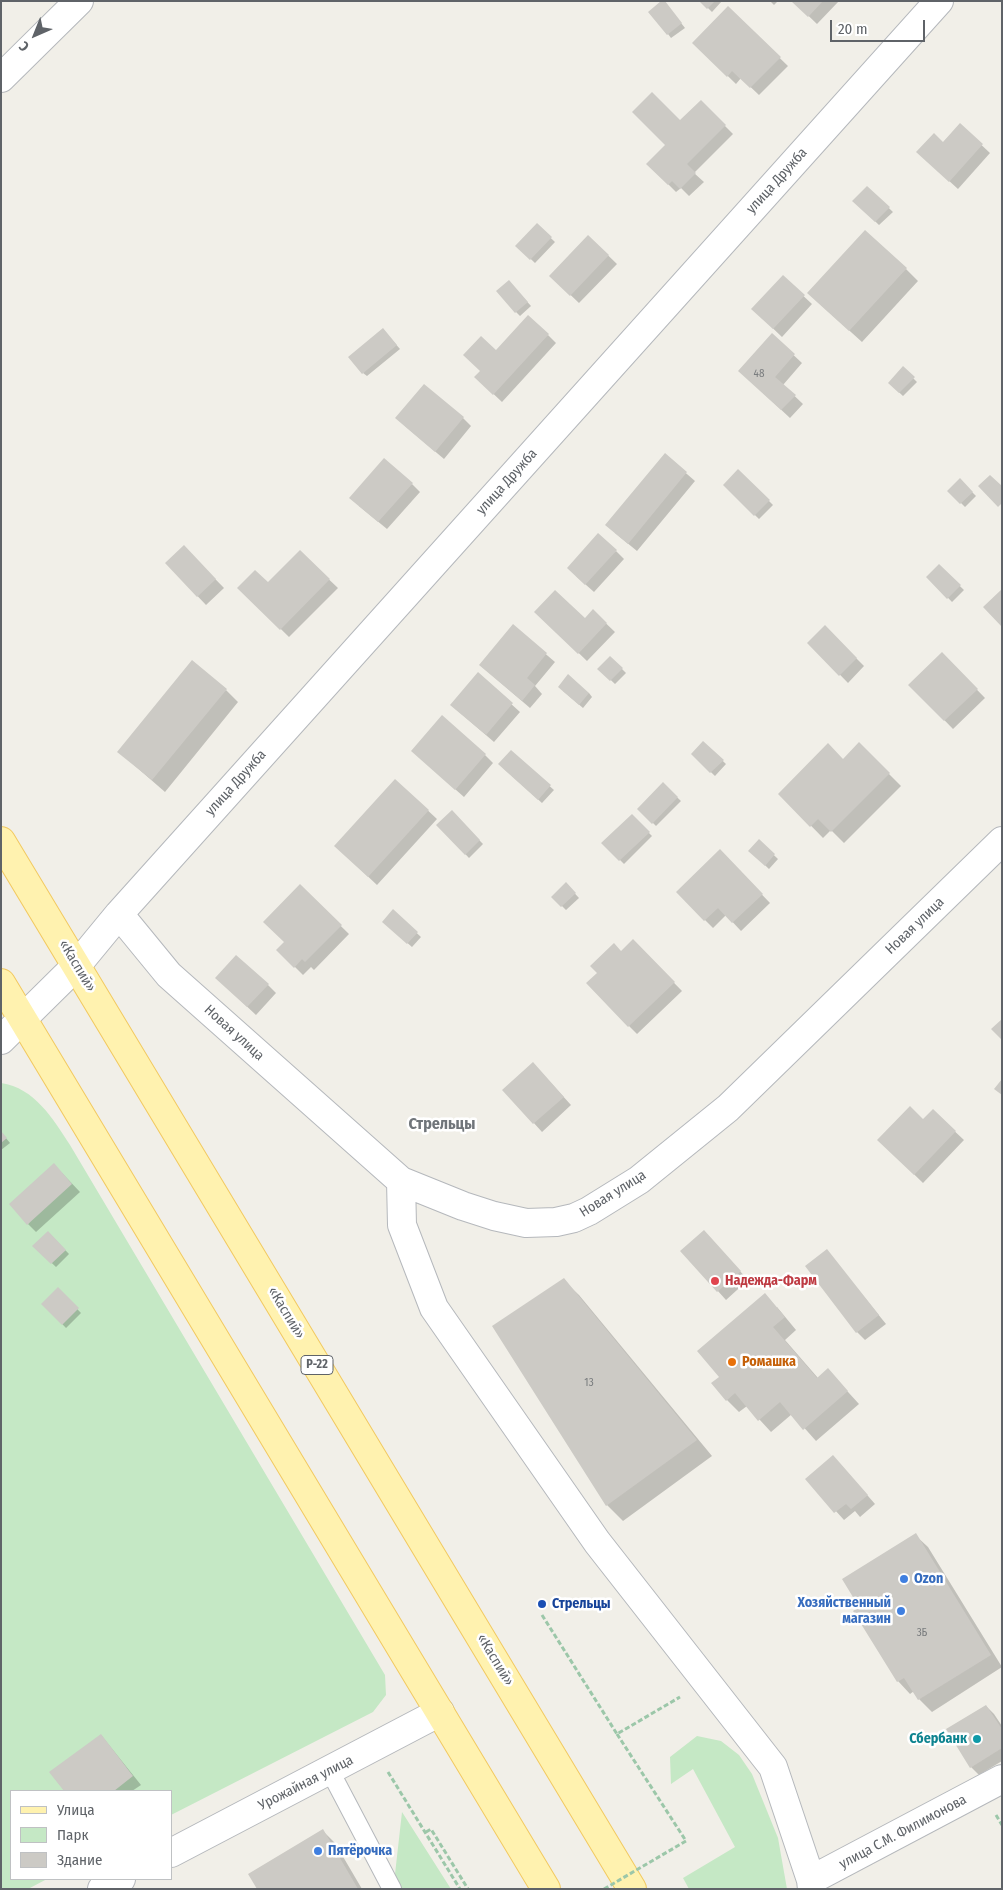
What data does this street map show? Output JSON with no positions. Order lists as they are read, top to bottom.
{
  "streets": {
    "main road": ["«Каспий»", "Р-22"],
    "street": [
      "улица Дружба",
      "Новая улица",
      "Урожайная улица",
      "улица С.М. Филимонова"
    ]
  },
  "crossings": [
    ["улица Дружба", "Новая улица"],
    ["улица Дружба", "«Каспий»"]
  ],
  "districts": ["Стрельцы"],
  "places": [
    "Надежда-Фарм",
    "Ромашка",
    "Ozon",
    "Стрельцы",
    "Хозяйственный магазин",
    "Сбербанк",
    "Пятёрочка"
  ],
  "house_numbers": ["48", "13", "3Б"],
  "legend": ["Улица", "Парк", "Здание"],
  "scale_bar": "20 m",
  "north": "bottom left"
}
